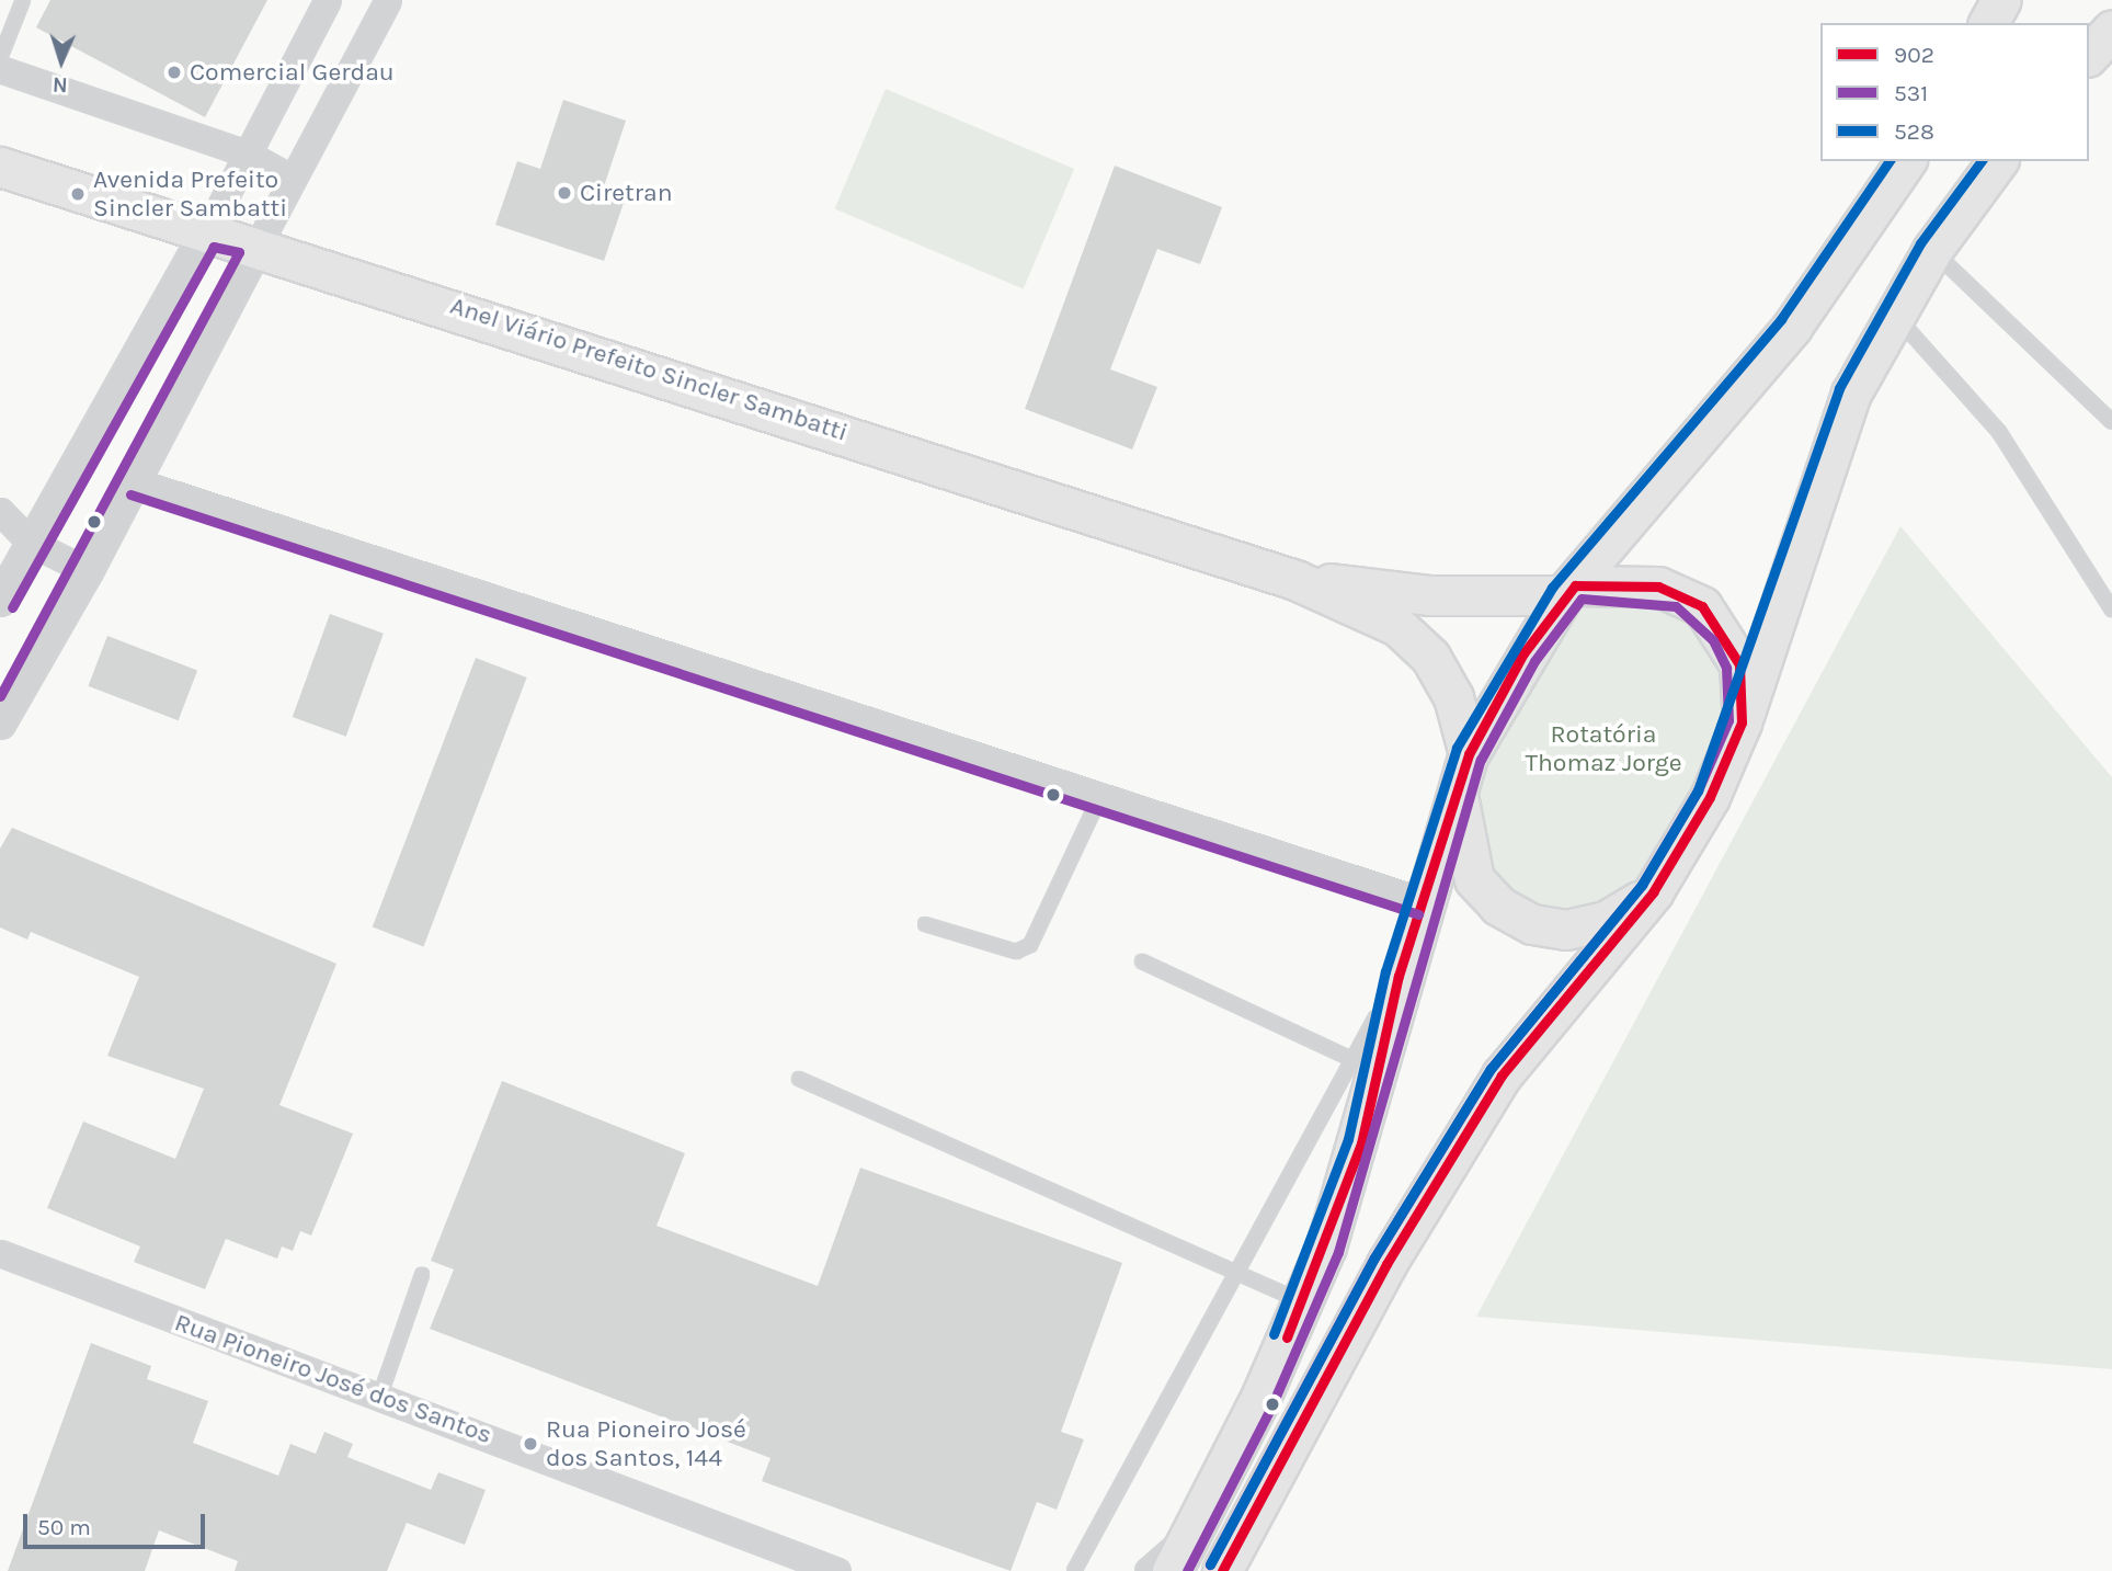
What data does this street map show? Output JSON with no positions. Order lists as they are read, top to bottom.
{
  "streets": {
    "highway": ["Anel Viário Prefeito Sincler Sambatti"],
    "street": ["Rua Pioneiro José dos Santos"]
  },
  "parks": ["Rotatória Thomaz Jorge"],
  "places": [
    "Comercial Gerdau",
    "Ciretran",
    "Avenida Prefeito Sincler Sambatti",
    "Rua Pioneiro José dos Santos, 144"
  ],
  "lines": ["transit line 528", "transit line 531", "transit line 902"],
  "legend": ["902", "531", "528"],
  "scale_bar": "50 m",
  "north": "bottom"
}
